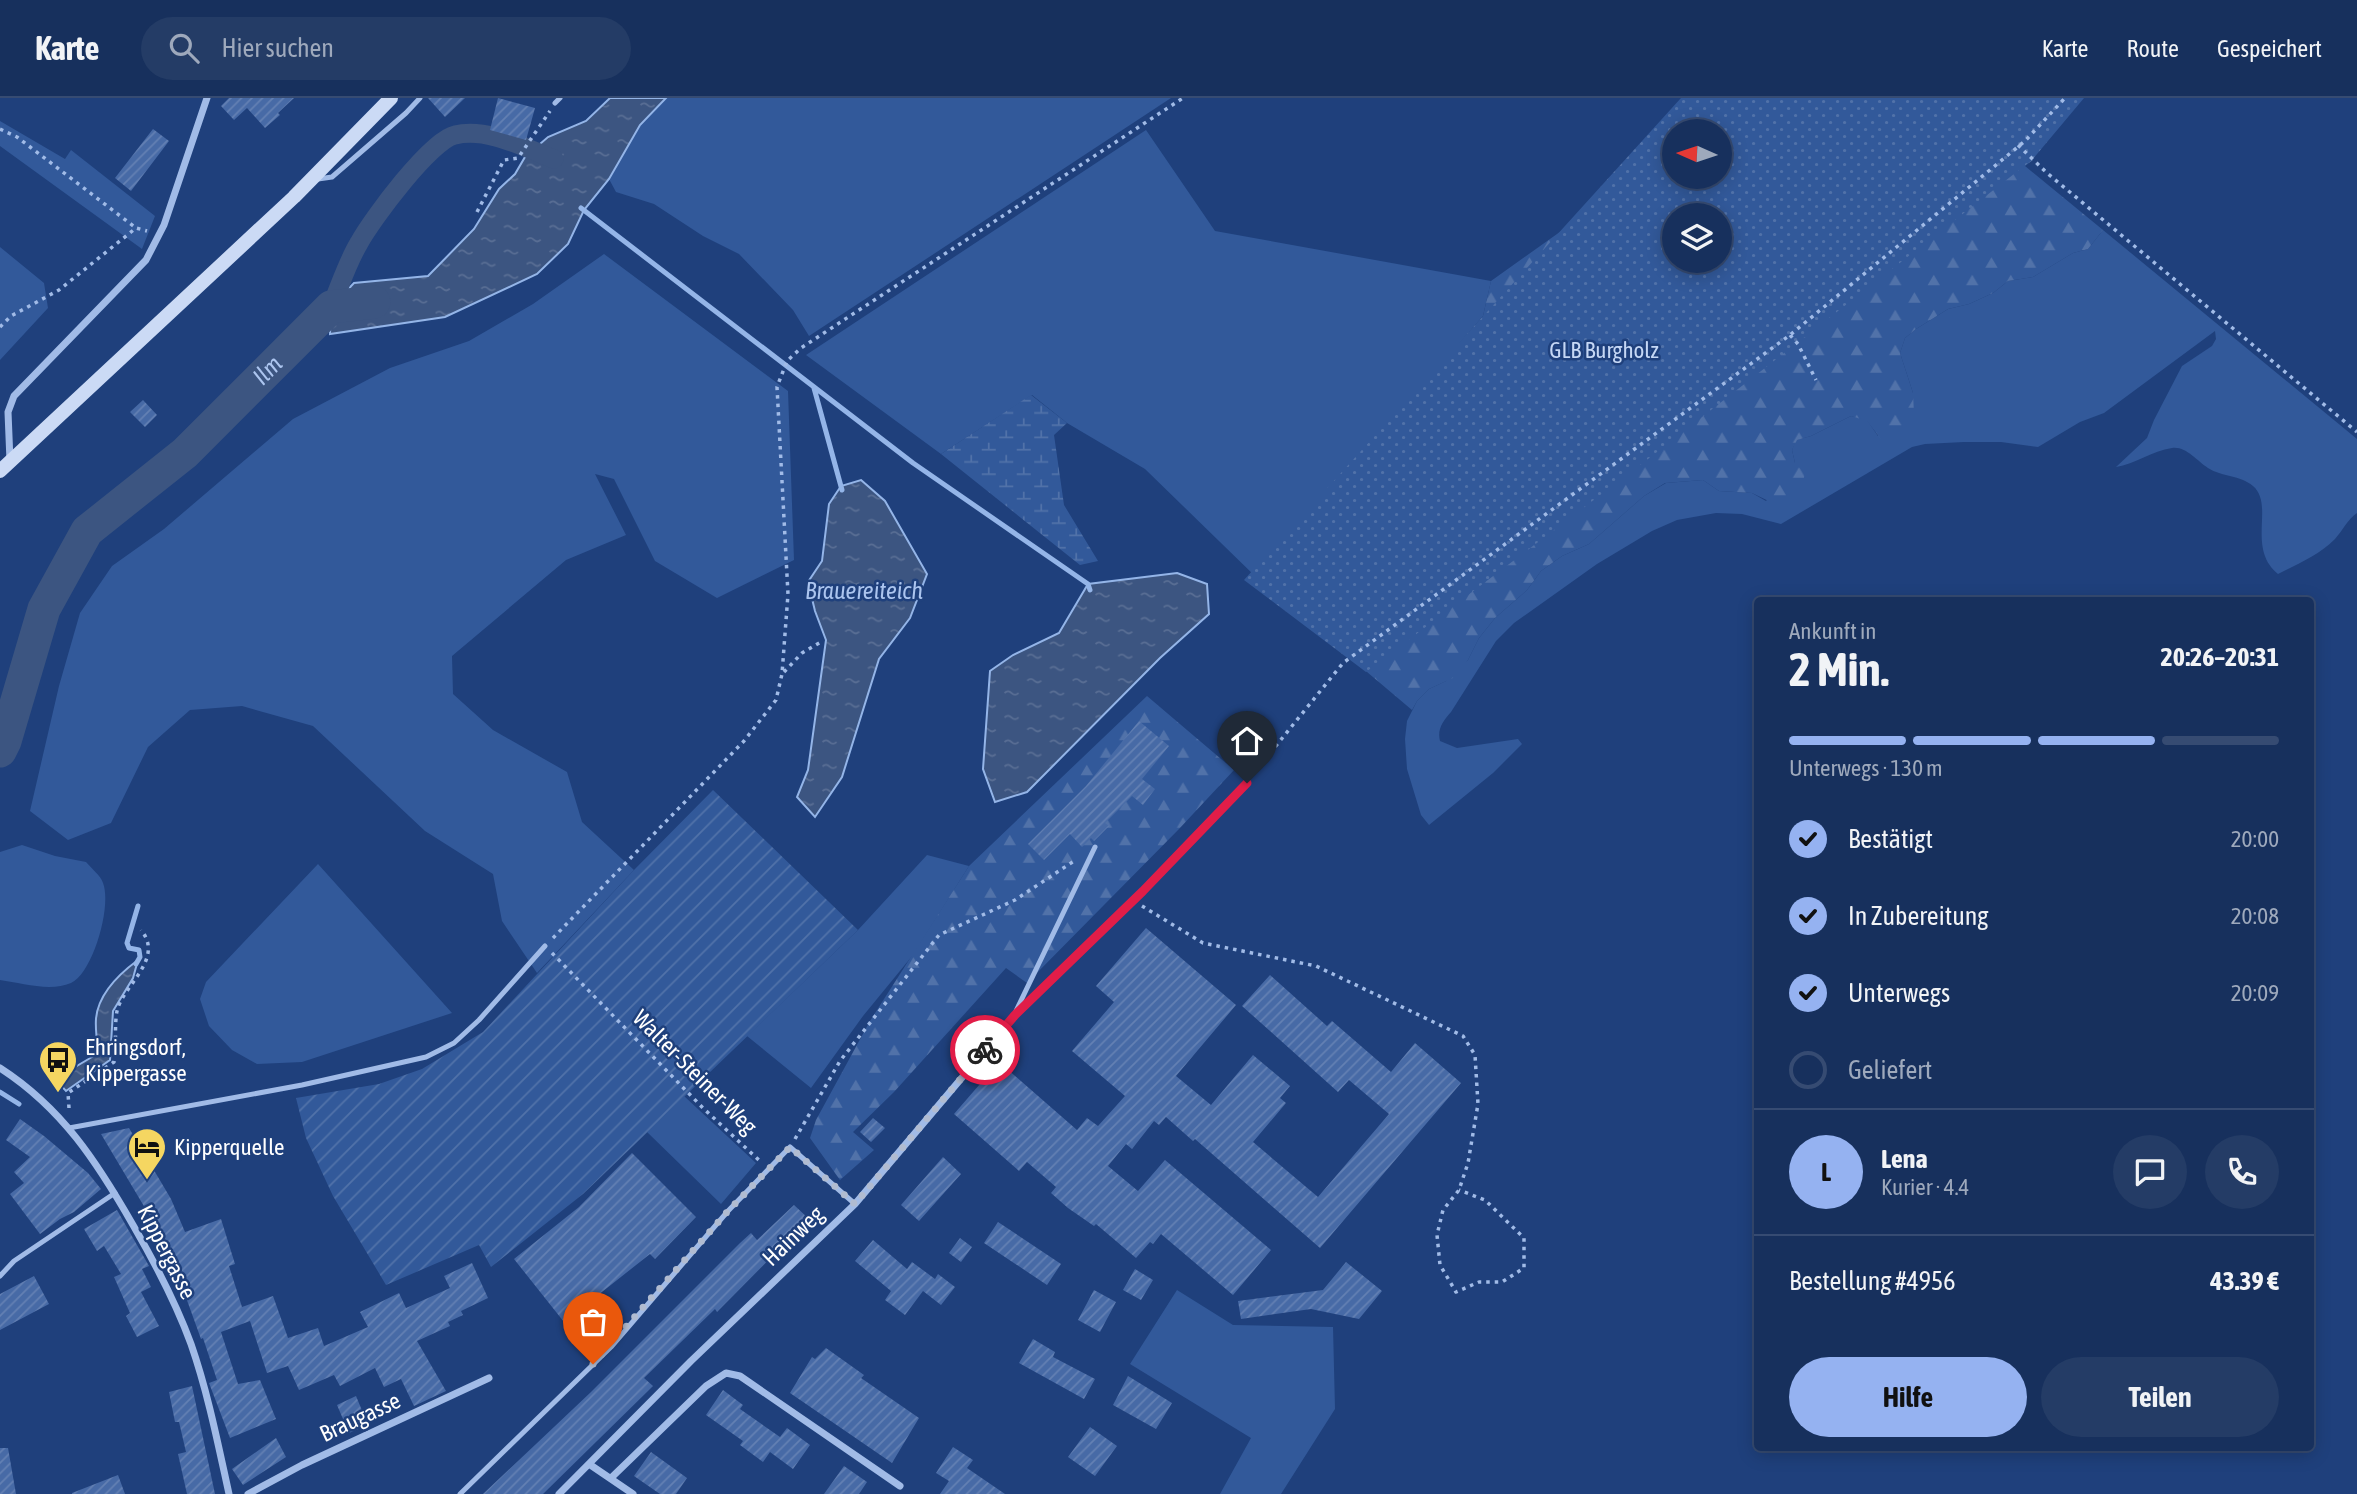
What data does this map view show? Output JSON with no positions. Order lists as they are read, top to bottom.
{
  "streets": {
    "street": ["Hainweg", "Kippergasse", "Braugasse"],
    "path": ["Walter-Steiner-Weg"]
  },
  "water": ["Ilm", "Brauereiteich"],
  "parks": ["GLB Burgholz"],
  "places": {
    "bus stop": ["Ehringsdorf, Kippergasse"],
    "hotel": ["Kipperquelle"]
  },
  "north": "left",
  "page": {
    "header": "Karte",
    "search": "Hier suchen",
    "nav": ["Karte", "Route", "Gespeichert"],
    "heading": ["2 Min.", "Ankunft in", "20:26–20:31"],
    "panel": [
      "Lena",
      "Kurier · 4.4",
      "Bestellung #4956",
      "43.39 €"
    ],
    "bar": "Unterwegs · 130 m",
    "list": [
      ["Bestätigt", "20:00"],
      ["In Zubereitung", "20:08"],
      ["Unterwegs", "20:09"],
      "Geliefert"
    ],
    "round": "L",
    "buttons": ["Hilfe", "Teilen"]
  }
}
